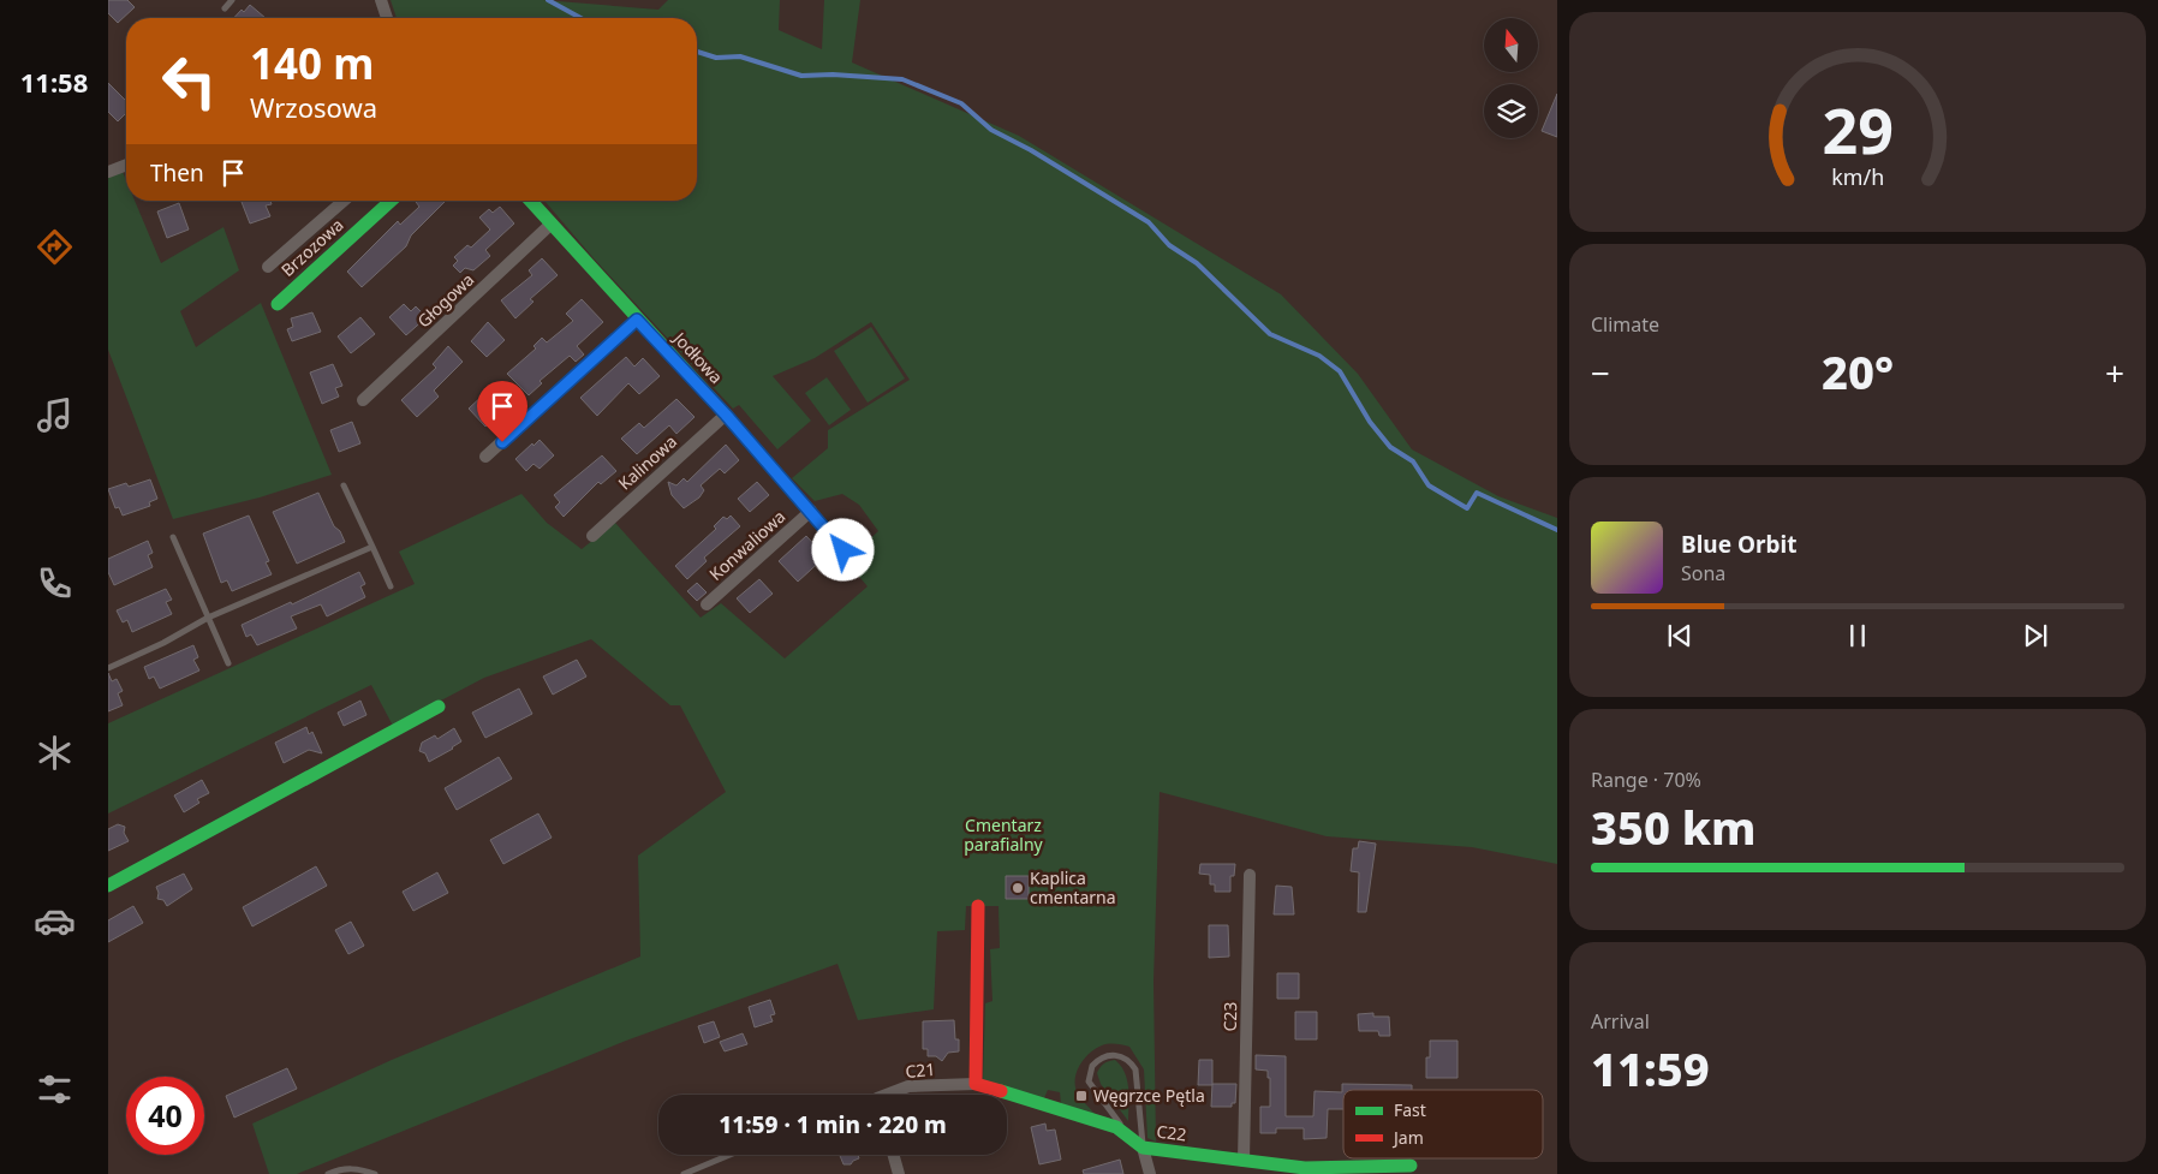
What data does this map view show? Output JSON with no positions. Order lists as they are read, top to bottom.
{
  "streets": {
    "street": [
      "Brzozowa",
      "Głogowa",
      "Jodłowa",
      "Kalinowa",
      "Konwaliowa",
      "C23",
      "C21",
      "C22"
    ]
  },
  "crossings": [
    ["Głogowa", "Jodłowa"],
    ["Jodłowa", "Kalinowa"],
    ["Jodłowa", "Konwaliowa"],
    ["C23", "C22"],
    ["C21", "C22"]
  ],
  "parks": ["Cmentarz parafialny"],
  "places": {
    "other": ["Kaplica cmentarna"],
    "transit": ["Węgrzce Pętla"]
  },
  "legend": ["Fast", "Jam"],
  "north": "top",
  "page": {
    "tabs": "11:58",
    "turn": ["140 m", "Wrzosowa"],
    "then": "Then",
    "tile": [
      "Climate",
      ["Range · 70%", "350 km"],
      ["Arrival", "11:59"]
    ],
    "heat": ["−", "20°", "+"],
    "song": ["Blue Orbit", "Sona"],
    "limit": "40",
    "trip": "11:59 · 1 min · 220 m",
    "gauge": ["29", "km/h"]
  }
}
